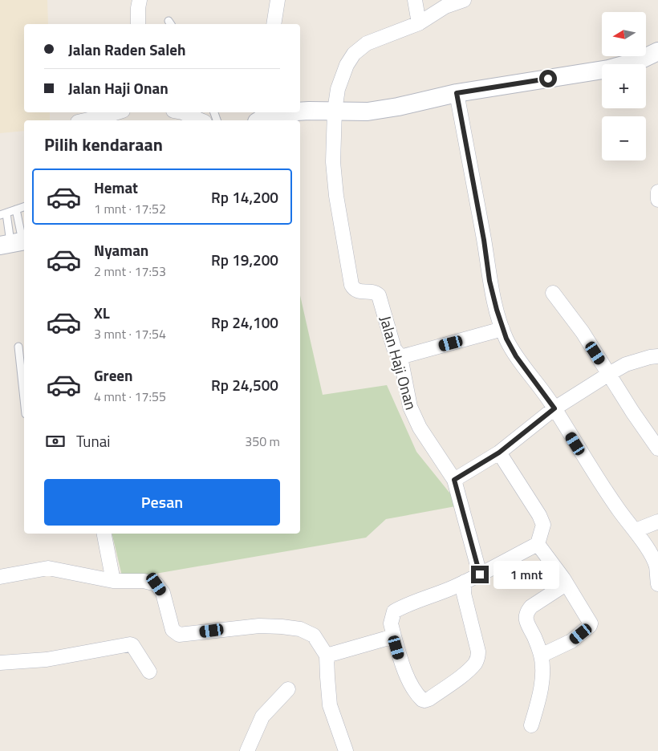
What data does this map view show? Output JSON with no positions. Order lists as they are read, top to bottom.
{
  "streets": {
    "street": ["Jalan Haji Onan"]
  },
  "north": "left",
  "page": {
    "map_buttons": ["+", "−"],
    "banner": ["Jalan Raden Saleh", "Jalan Haji Onan"],
    "heading": "Pilih kendaraan",
    "list": [
      {
        "name": "Hemat",
        "note": "1 mnt · 17:52",
        "value": "Rp 14,200"
      },
      {
        "name": "Nyaman",
        "note": "2 mnt · 17:53",
        "value": "Rp 19,200"
      },
      {
        "name": "XL",
        "note": "3 mnt · 17:54",
        "value": "Rp 24,100"
      },
      {
        "name": "Green",
        "note": "4 mnt · 17:55",
        "value": "Rp 24,500"
      }
    ],
    "pay": ["Tunai", "350 m"],
    "buttons": "Pesan",
    "bubble": "1 mnt"
  }
}
